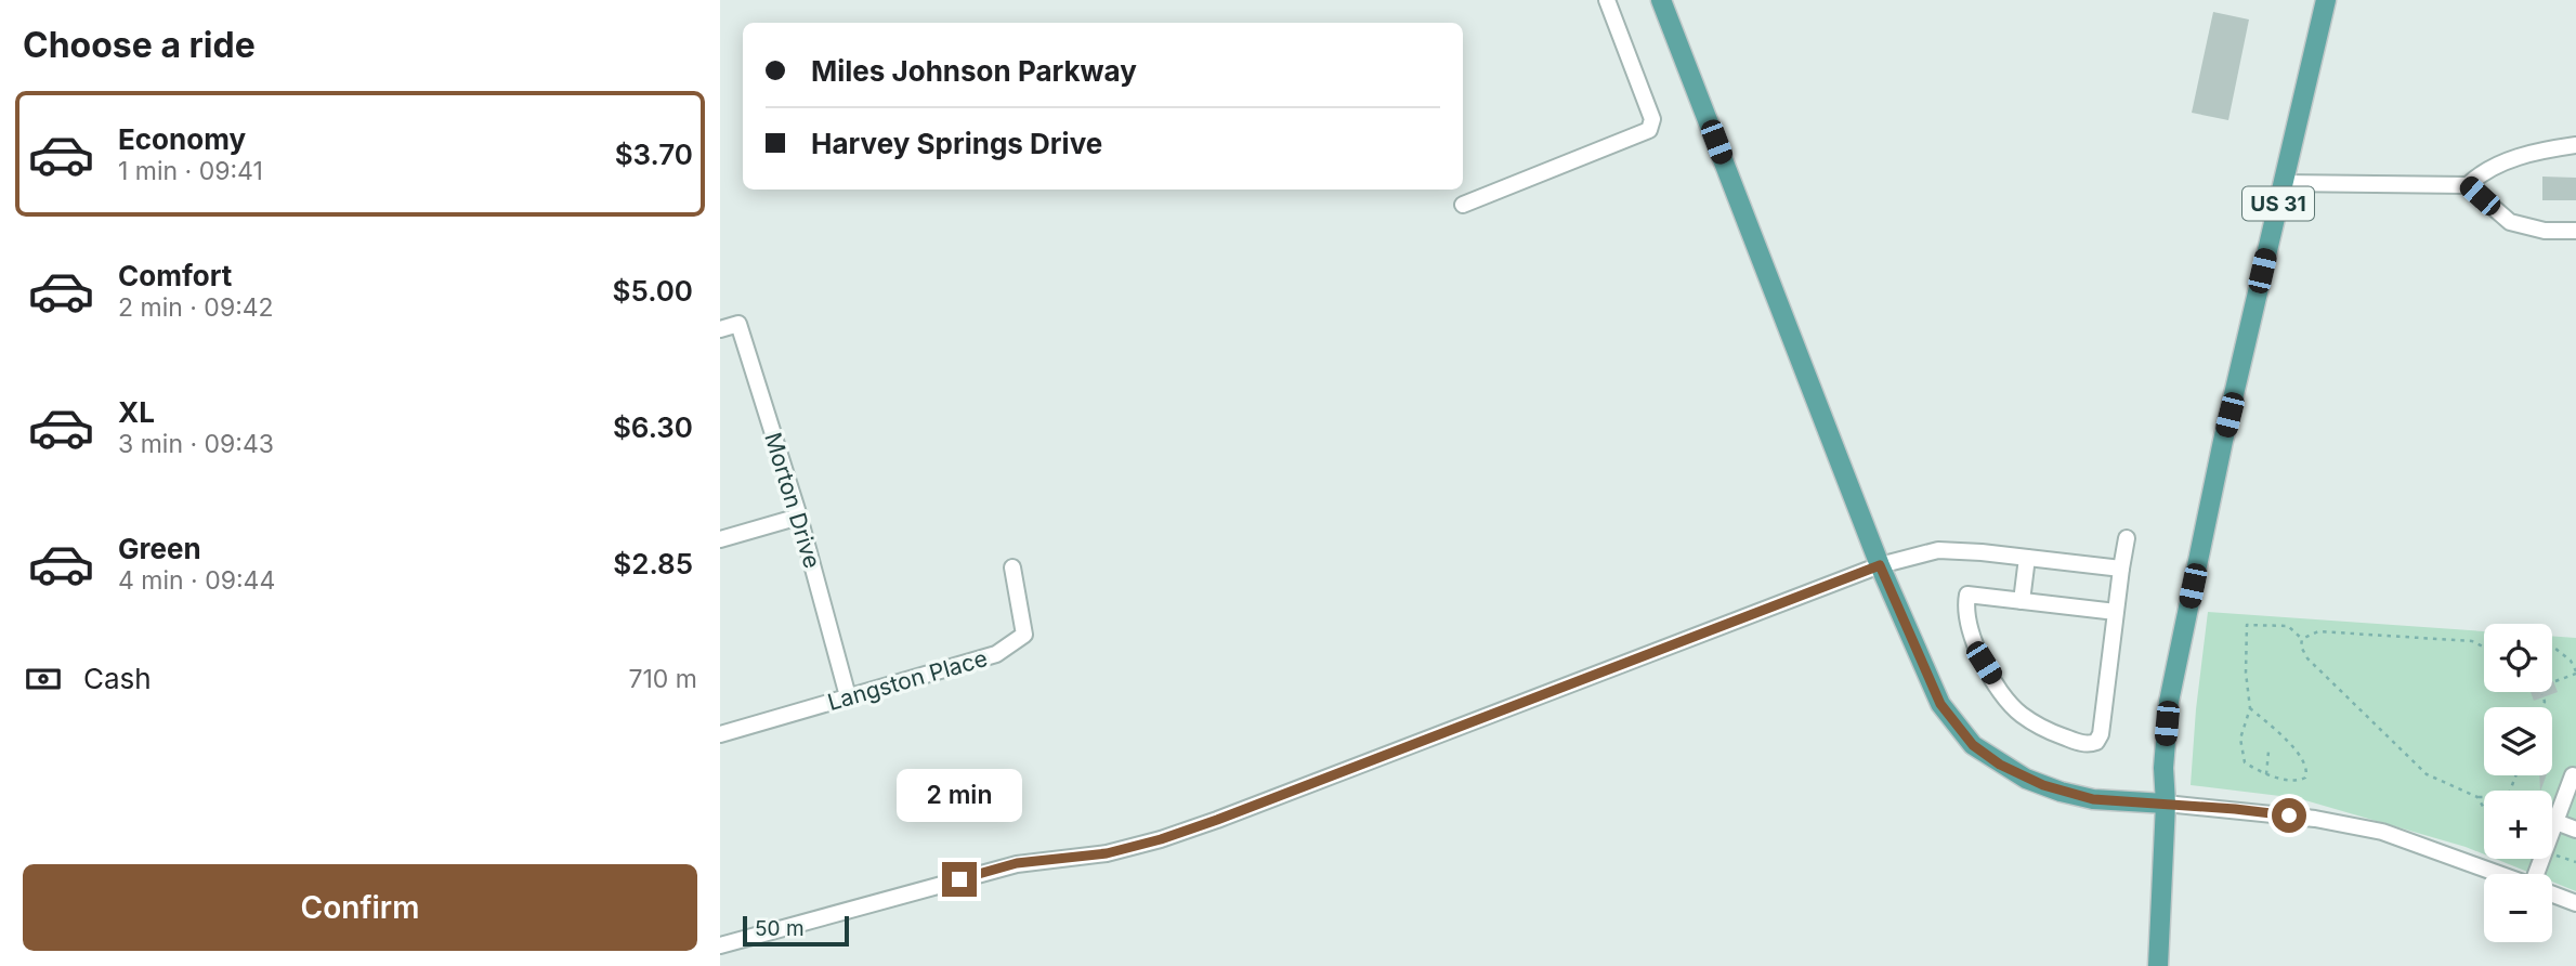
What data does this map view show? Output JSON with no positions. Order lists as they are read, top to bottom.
{
  "streets": {
    "main road": ["US 31"],
    "street": ["Morton Drive", "Langston Place"]
  },
  "crossings": [
    ["Morton Drive", "Langston Place"]
  ],
  "scale_bar": "50 m",
  "page": {
    "heading": "Choose a ride",
    "banner": ["Miles Johnson Parkway", "Harvey Springs Drive"],
    "list": [
      {
        "name": "Economy",
        "note": "1 min · 09:41",
        "value": "$3.70"
      },
      {
        "name": "Comfort",
        "note": "2 min · 09:42",
        "value": "$5.00"
      },
      {
        "name": "XL",
        "note": "3 min · 09:43",
        "value": "$6.30"
      },
      {
        "name": "Green",
        "note": "4 min · 09:44",
        "value": "$2.85"
      }
    ],
    "map_buttons": ["+", "−"],
    "pay": ["Cash", "710 m"],
    "bubble": "2 min",
    "buttons": "Confirm",
    "scale": "50 m"
  }
}
